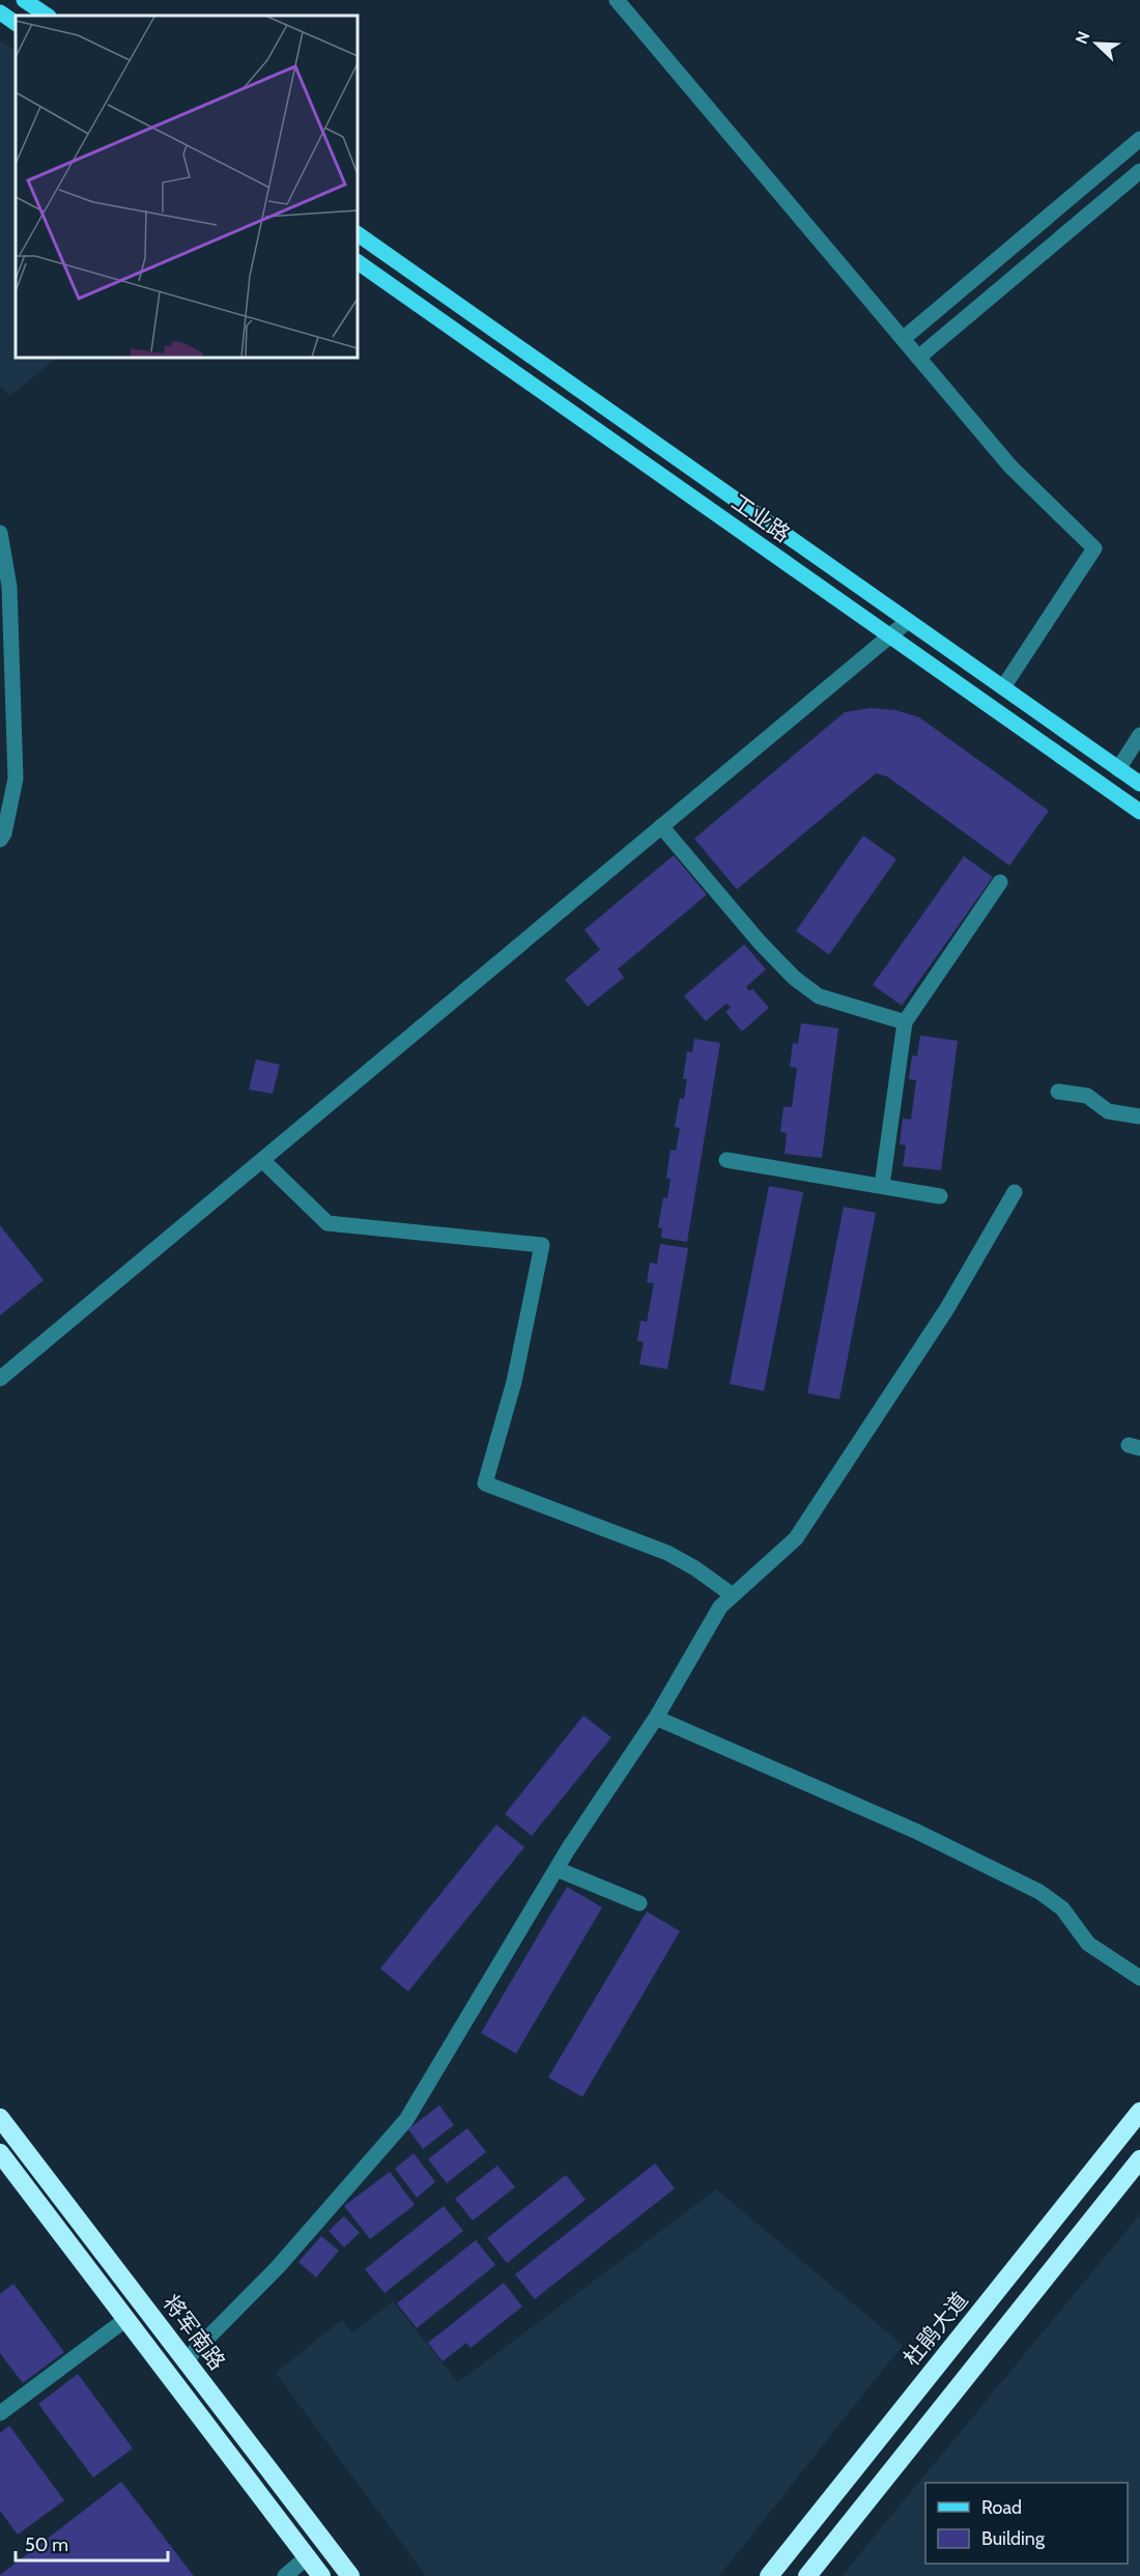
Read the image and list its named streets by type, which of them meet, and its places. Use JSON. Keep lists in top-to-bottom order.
{
  "streets": {
    "highway": ["杜鹃大道", "将军南路"],
    "main road": ["工业路"]
  },
  "legend": ["Road", "Building"],
  "scale_bar": "50 m",
  "north": "top left"
}
